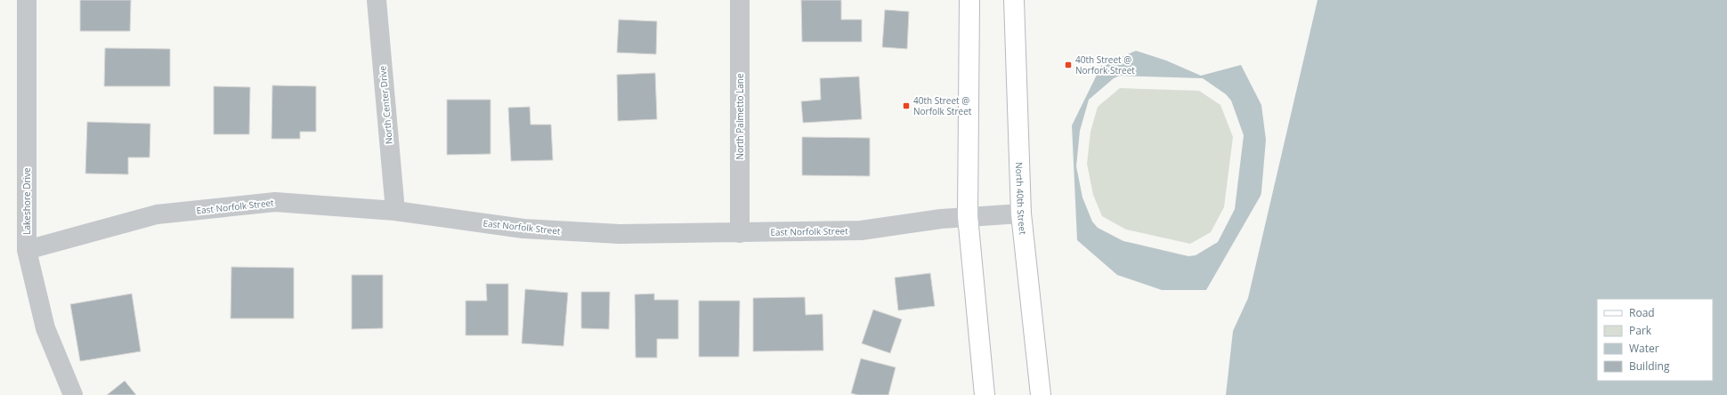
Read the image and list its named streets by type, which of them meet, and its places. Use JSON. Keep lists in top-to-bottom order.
{
  "streets": {
    "main road": ["North 40th Street"],
    "street": [
      "North Center Drive",
      "North Palmetto Lane",
      "Lakeshore Drive",
      "East Norfolk Street"
    ]
  },
  "crossings": [
    ["North Center Drive", "East Norfolk Street"],
    ["North Palmetto Lane", "East Norfolk Street"],
    ["North 40th Street", "East Norfolk Street"],
    ["Lakeshore Drive", "East Norfolk Street"]
  ],
  "places": {
    "transit": ["40th Street @ Norfork Street", "40th Street @ Norfolk Street"]
  },
  "legend": [
    "Road",
    "Park",
    "Water",
    "Building"
  ]
}
